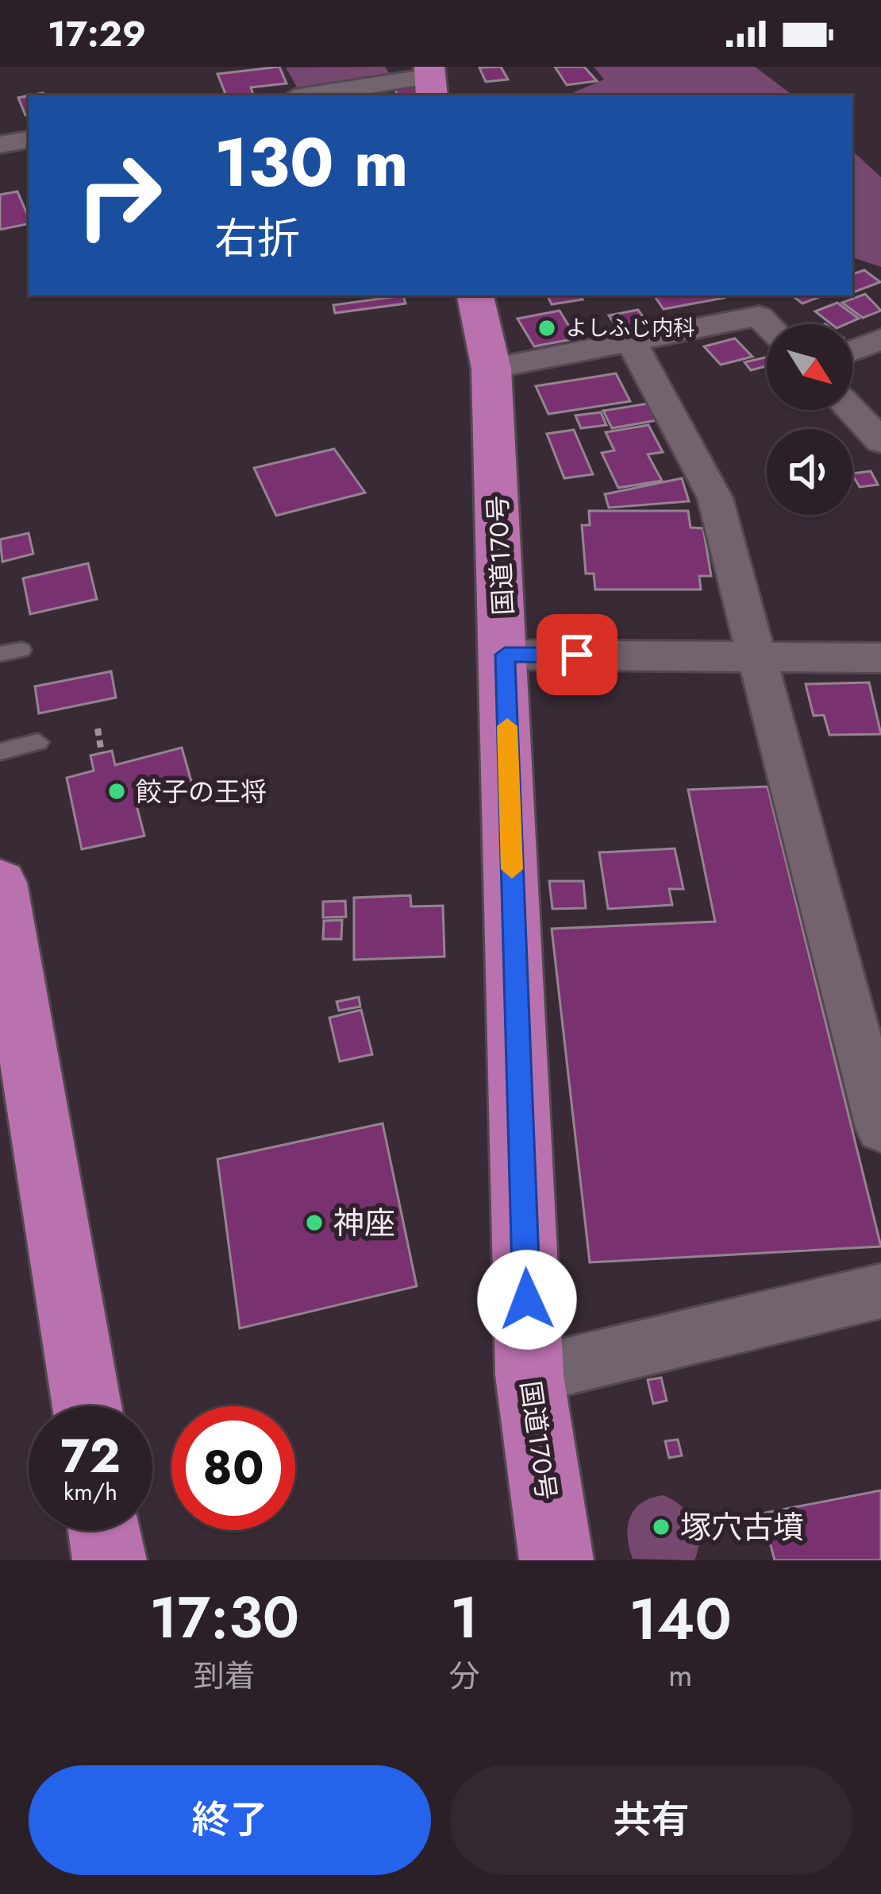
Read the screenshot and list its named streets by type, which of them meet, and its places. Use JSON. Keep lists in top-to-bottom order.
{
  "streets": {
    "highway": ["国道170号"]
  },
  "places": [
    "よしふじ内科",
    "餃子の王将",
    "神座",
    "塚穴古墳"
  ],
  "north": "bottom right",
  "page": {
    "status": "17:29",
    "turn": ["130 m", "右折"],
    "speed": "72 km/h",
    "limit": "80",
    "eta": [
      "17:30",
      "到着",
      "1",
      "分",
      "140",
      "m"
    ],
    "buttons": ["終了", "共有"]
  }
}
